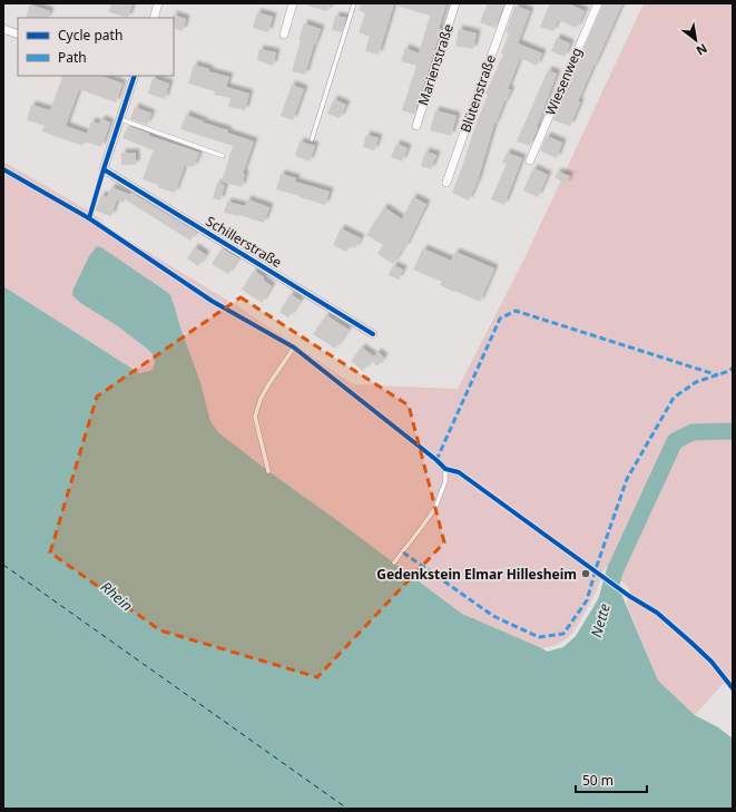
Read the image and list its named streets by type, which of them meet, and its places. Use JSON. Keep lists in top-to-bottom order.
{
  "streets": {
    "street": [
      "Marienstraße",
      "Wiesenweg",
      "Blütenstraße",
      "Schillerstraße"
    ]
  },
  "water": ["Rhein", "Nette"],
  "places": ["Gedenkstein Elmar Hillesheim"],
  "legend": ["Cycle path", "Path"],
  "scale_bar": "50 m",
  "north": "bottom right"
}
